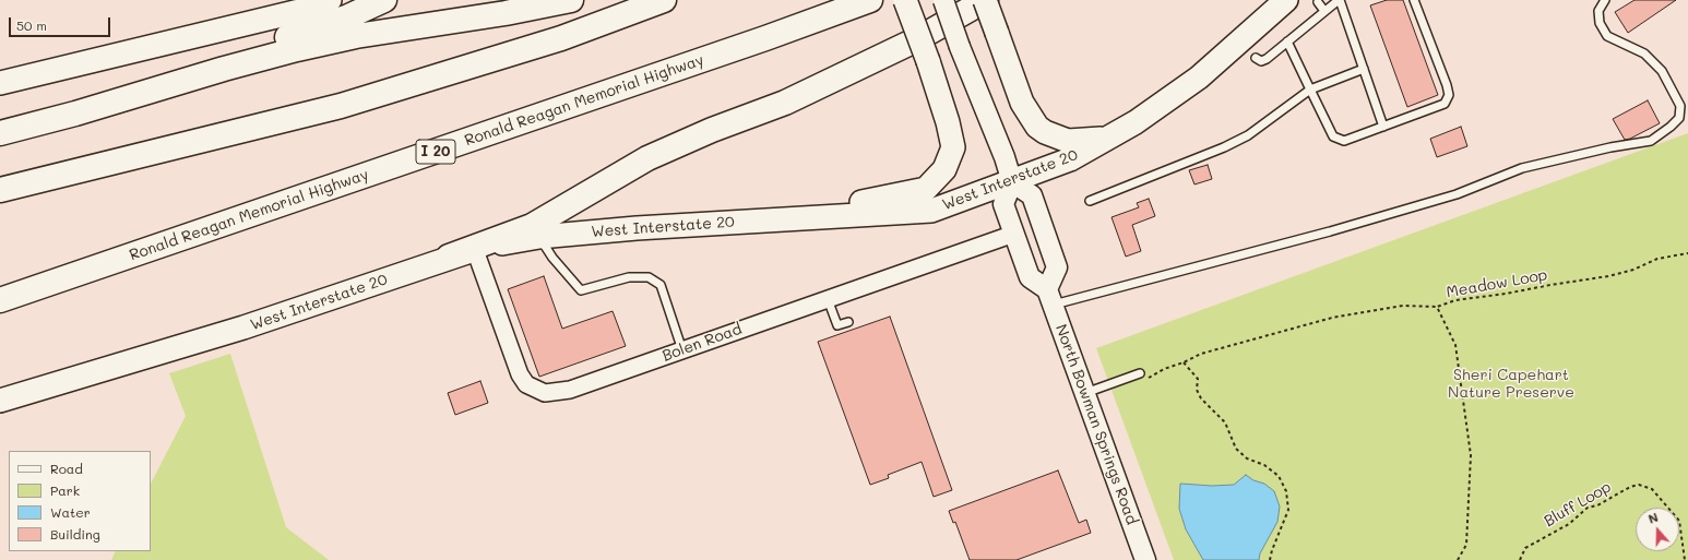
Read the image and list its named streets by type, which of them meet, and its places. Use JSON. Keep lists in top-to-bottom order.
{
  "streets": {
    "highway": ["Ronald Reagan Memorial Highway", "I 20"],
    "main road": ["West Interstate 20"],
    "street": ["Bolen Road", "North Bowman Springs Road"],
    "path": ["Meadow Loop", "Bluff Loop"]
  },
  "crossings": [
    ["West Interstate 20", "Bolen Road"]
  ],
  "parks": ["Sheri Capehart Nature Preserve"],
  "legend": [
    "Road",
    "Park",
    "Water",
    "Building"
  ],
  "scale_bar": "50 m",
  "north": "top"
}
